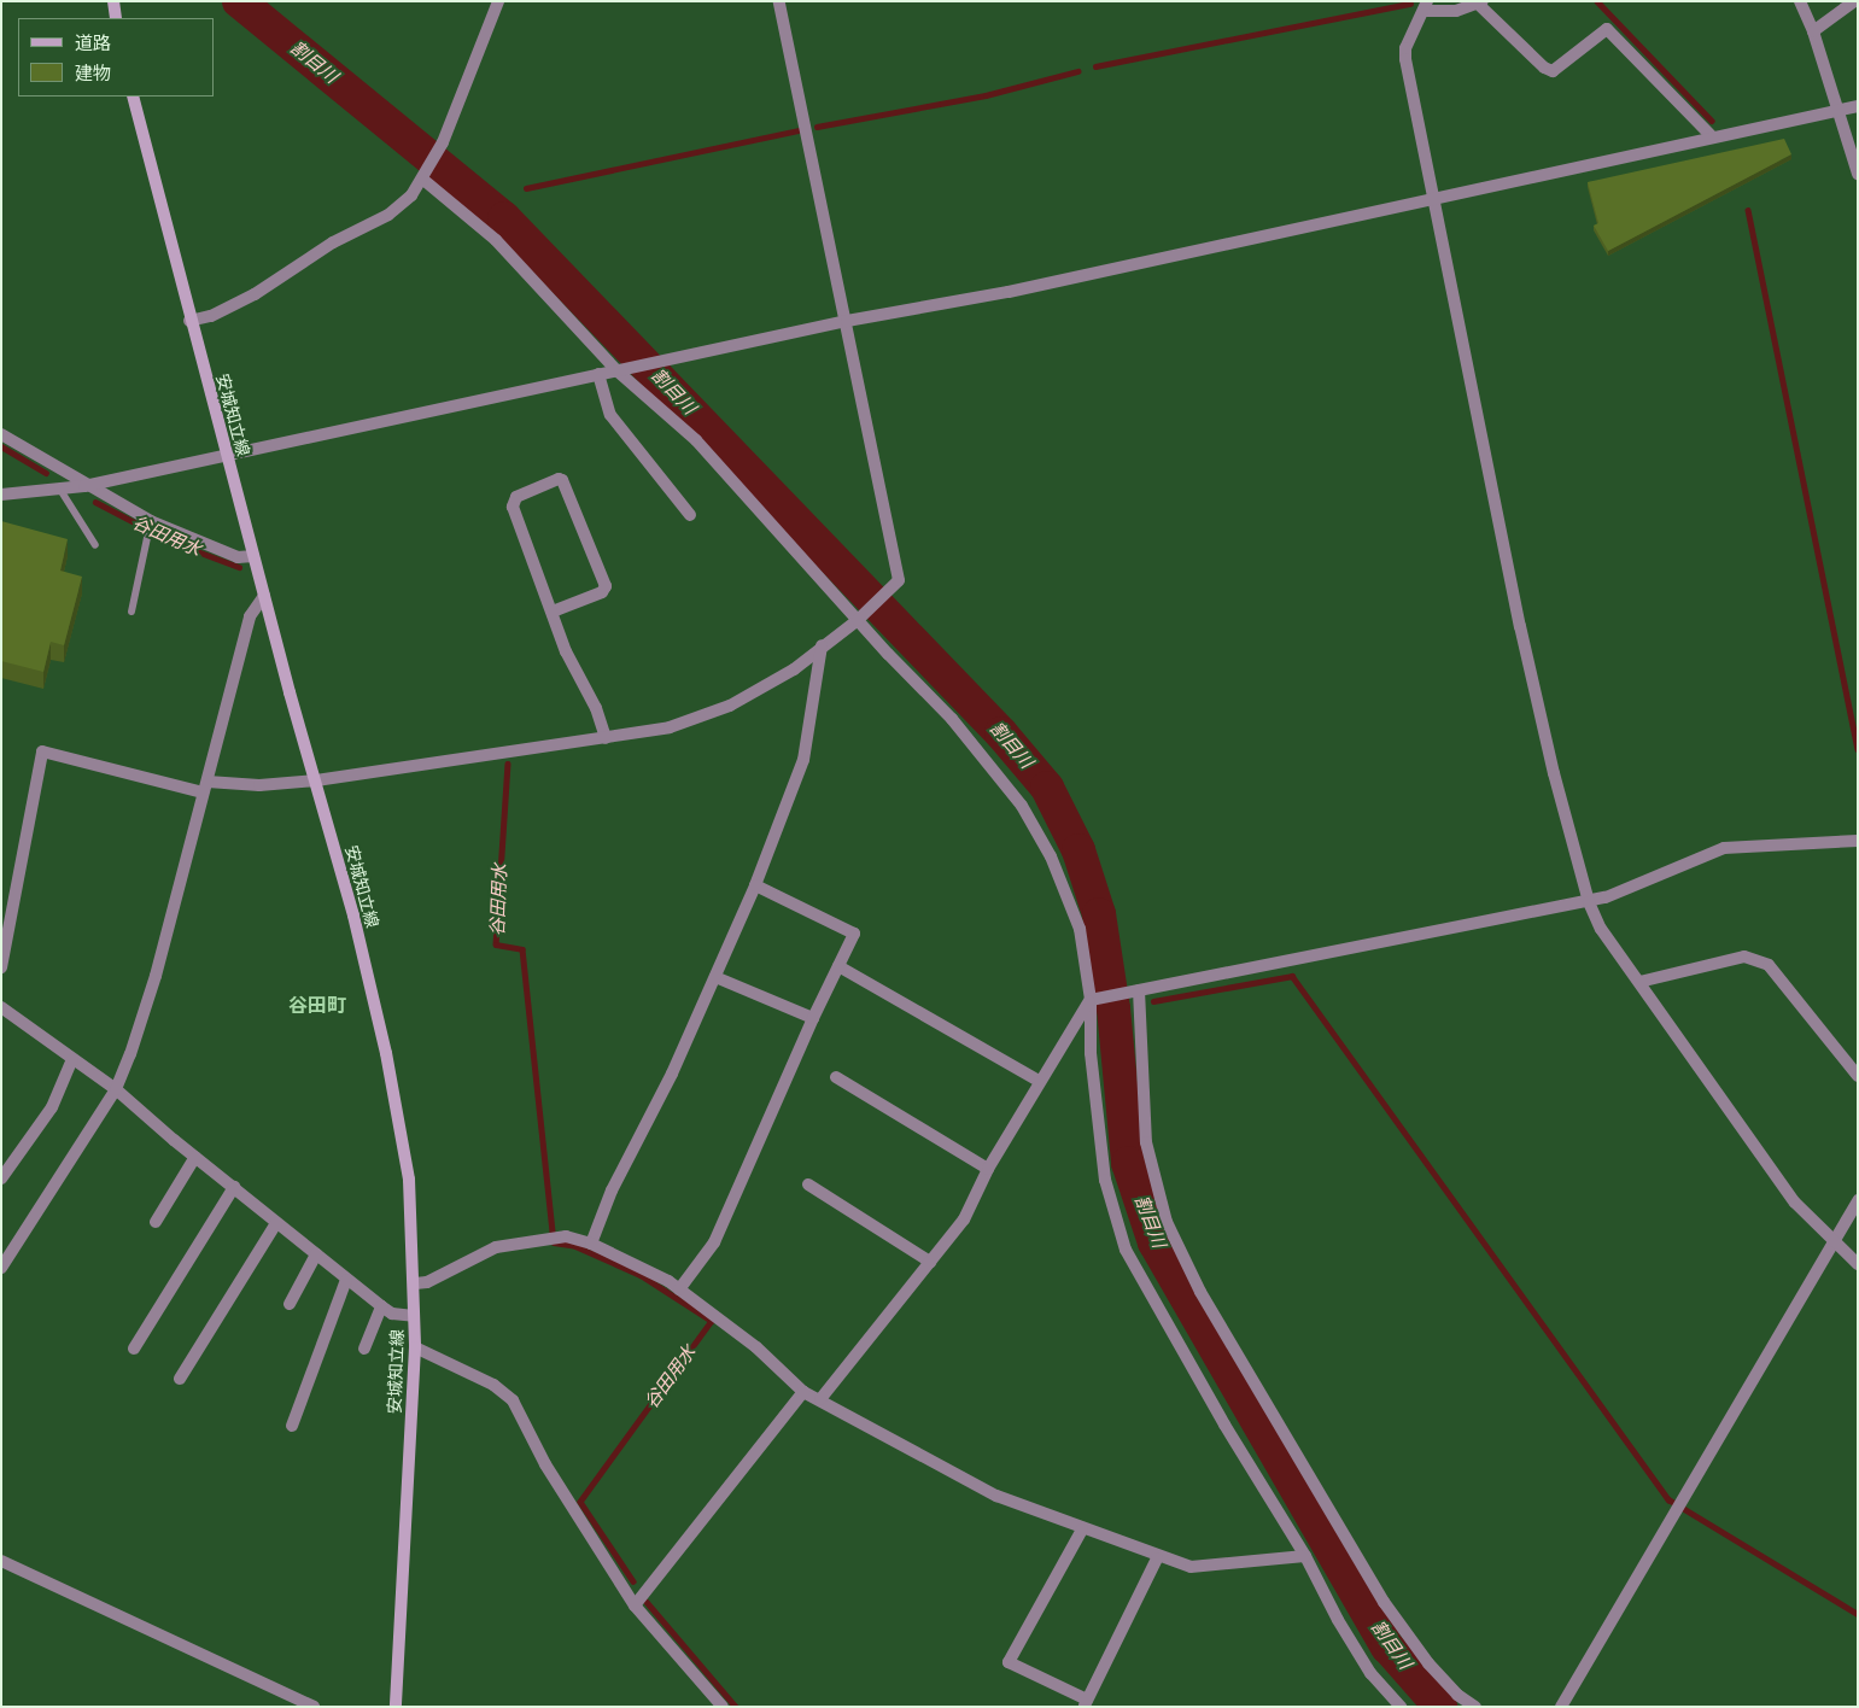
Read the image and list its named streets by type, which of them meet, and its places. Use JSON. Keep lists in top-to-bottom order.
{
  "streets": {
    "main road": ["安城知立線"]
  },
  "districts": ["谷田町"],
  "water": ["割目川", "谷田用水"],
  "legend": ["道路", "建物"]
}
